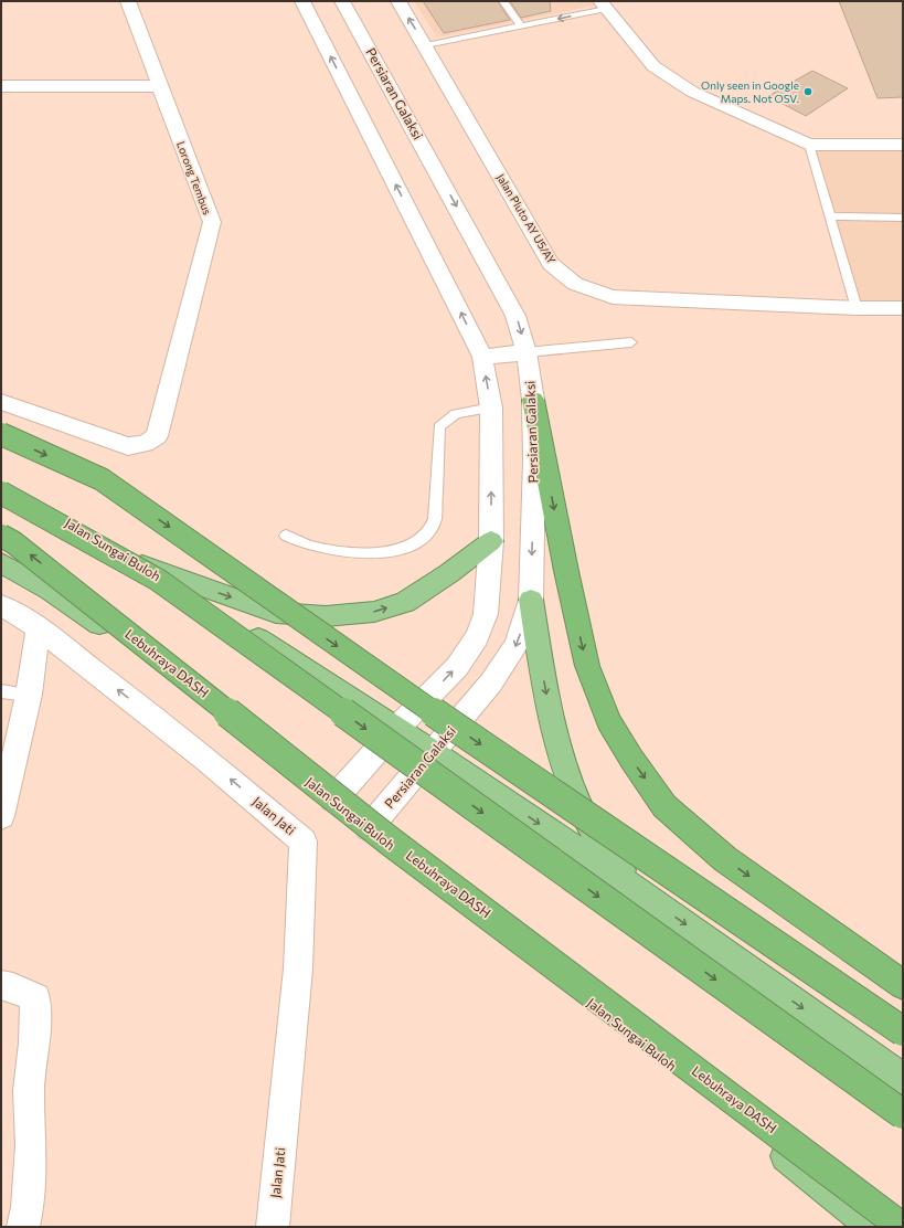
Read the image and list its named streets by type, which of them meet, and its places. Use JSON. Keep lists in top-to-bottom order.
{
  "streets": {
    "highway": ["Jalan Sungai Buloh", "Lebuhraya DASH"],
    "street": [
      "Persiaran Galaksi",
      "Lorong Tembus",
      "Jalan Pluto AY U5/AY",
      "Jalan Jati"
    ]
  },
  "crossings": [
    ["Persiaran Galaksi", "Jalan Sungai Buloh"]
  ],
  "one_way": ["Jalan Jati"],
  "places": ["Only seen in Google Maps. Not OSV."]
}
